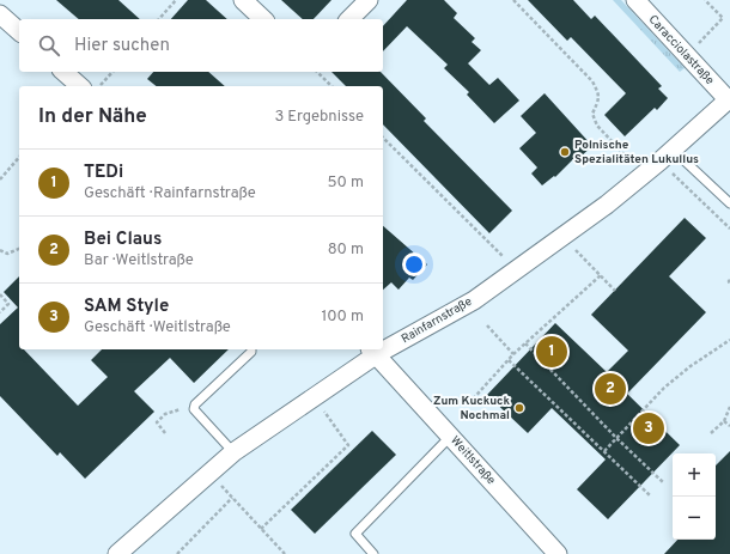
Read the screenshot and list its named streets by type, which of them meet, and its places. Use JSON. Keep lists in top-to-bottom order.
{
  "streets": {
    "street": ["Caracciolastraße", "Rainfarnstraße", "Weitlstraße"]
  },
  "crossings": [
    ["Caracciolastraße", "Rainfarnstraße"],
    ["Rainfarnstraße", "Weitlstraße"]
  ],
  "places": ["Polnische Spezialitäten Lukullus", "Zum Kuckuck Nochmal"],
  "page": {
    "search": "Hier suchen",
    "heading": ["In der Nähe", "3 Ergebnisse"],
    "list": [
      {
        "mark": "1",
        "name": "TEDi",
        "note": "Geschäft · Rainfarnstraße",
        "value": "50 m"
      },
      {
        "mark": "2",
        "name": "Bei Claus",
        "note": "Bar · Weitlstraße",
        "value": "80 m"
      },
      {
        "mark": "3",
        "name": "SAM Style",
        "note": "Geschäft · Weitlstraße",
        "value": "100 m"
      }
    ],
    "pins": ["1", "2", "3"],
    "map_buttons": ["+", "−"]
  }
}
